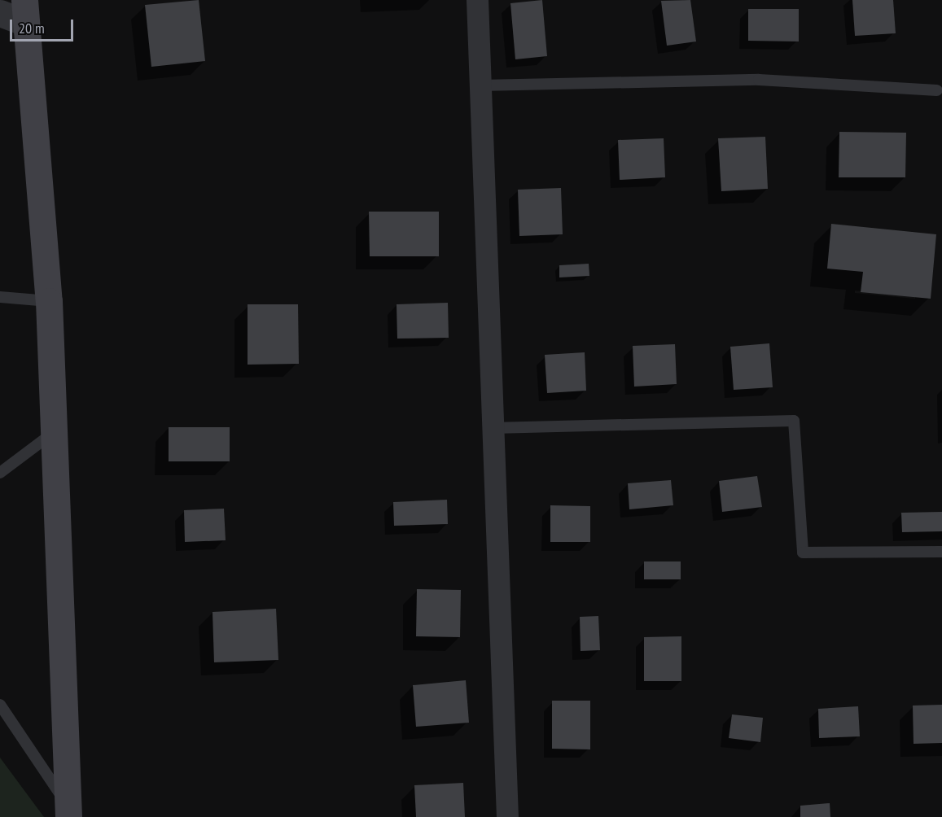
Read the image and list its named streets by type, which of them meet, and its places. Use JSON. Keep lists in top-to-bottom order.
{
  "scale_bar": "20 m"
}
